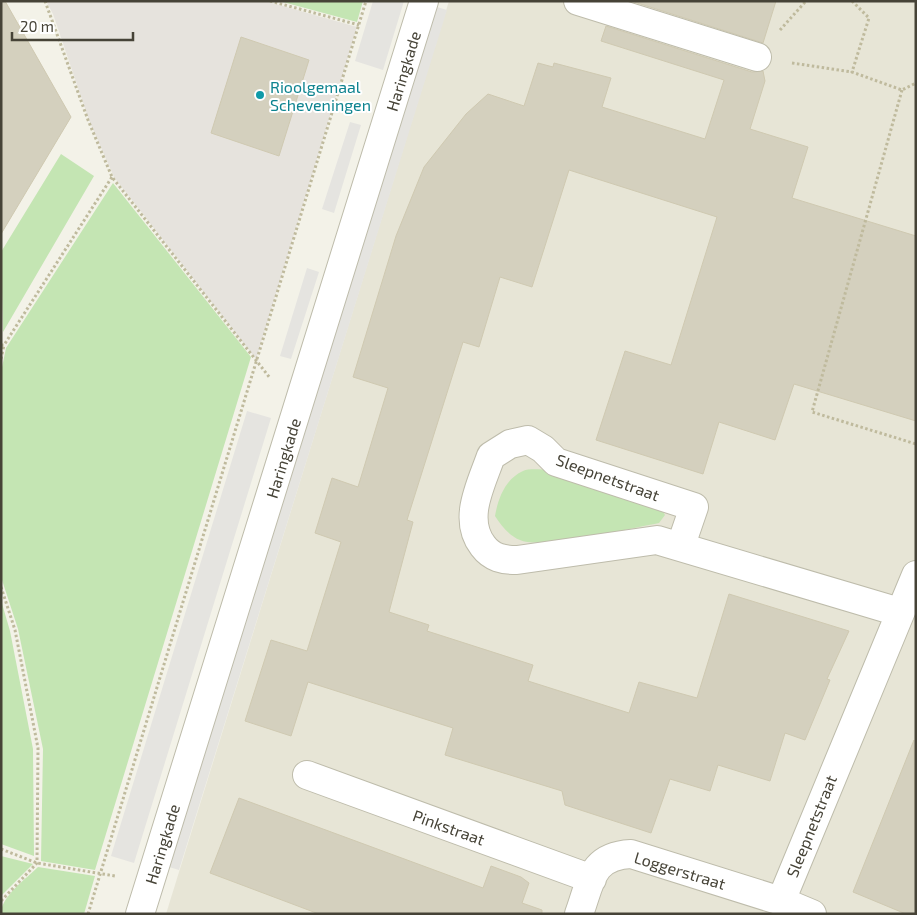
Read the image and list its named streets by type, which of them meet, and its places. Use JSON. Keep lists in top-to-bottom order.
{
  "streets": {
    "street": [
      "Haringkade",
      "Sleepnetstraat",
      "Pinkstraat",
      "Loggerstraat"
    ]
  },
  "crossings": [
    ["Sleepnetstraat", "Loggerstraat"],
    ["Pinkstraat", "Loggerstraat"]
  ],
  "places": ["Rioolgemaal Scheveningen"],
  "scale_bar": "20 m"
}
